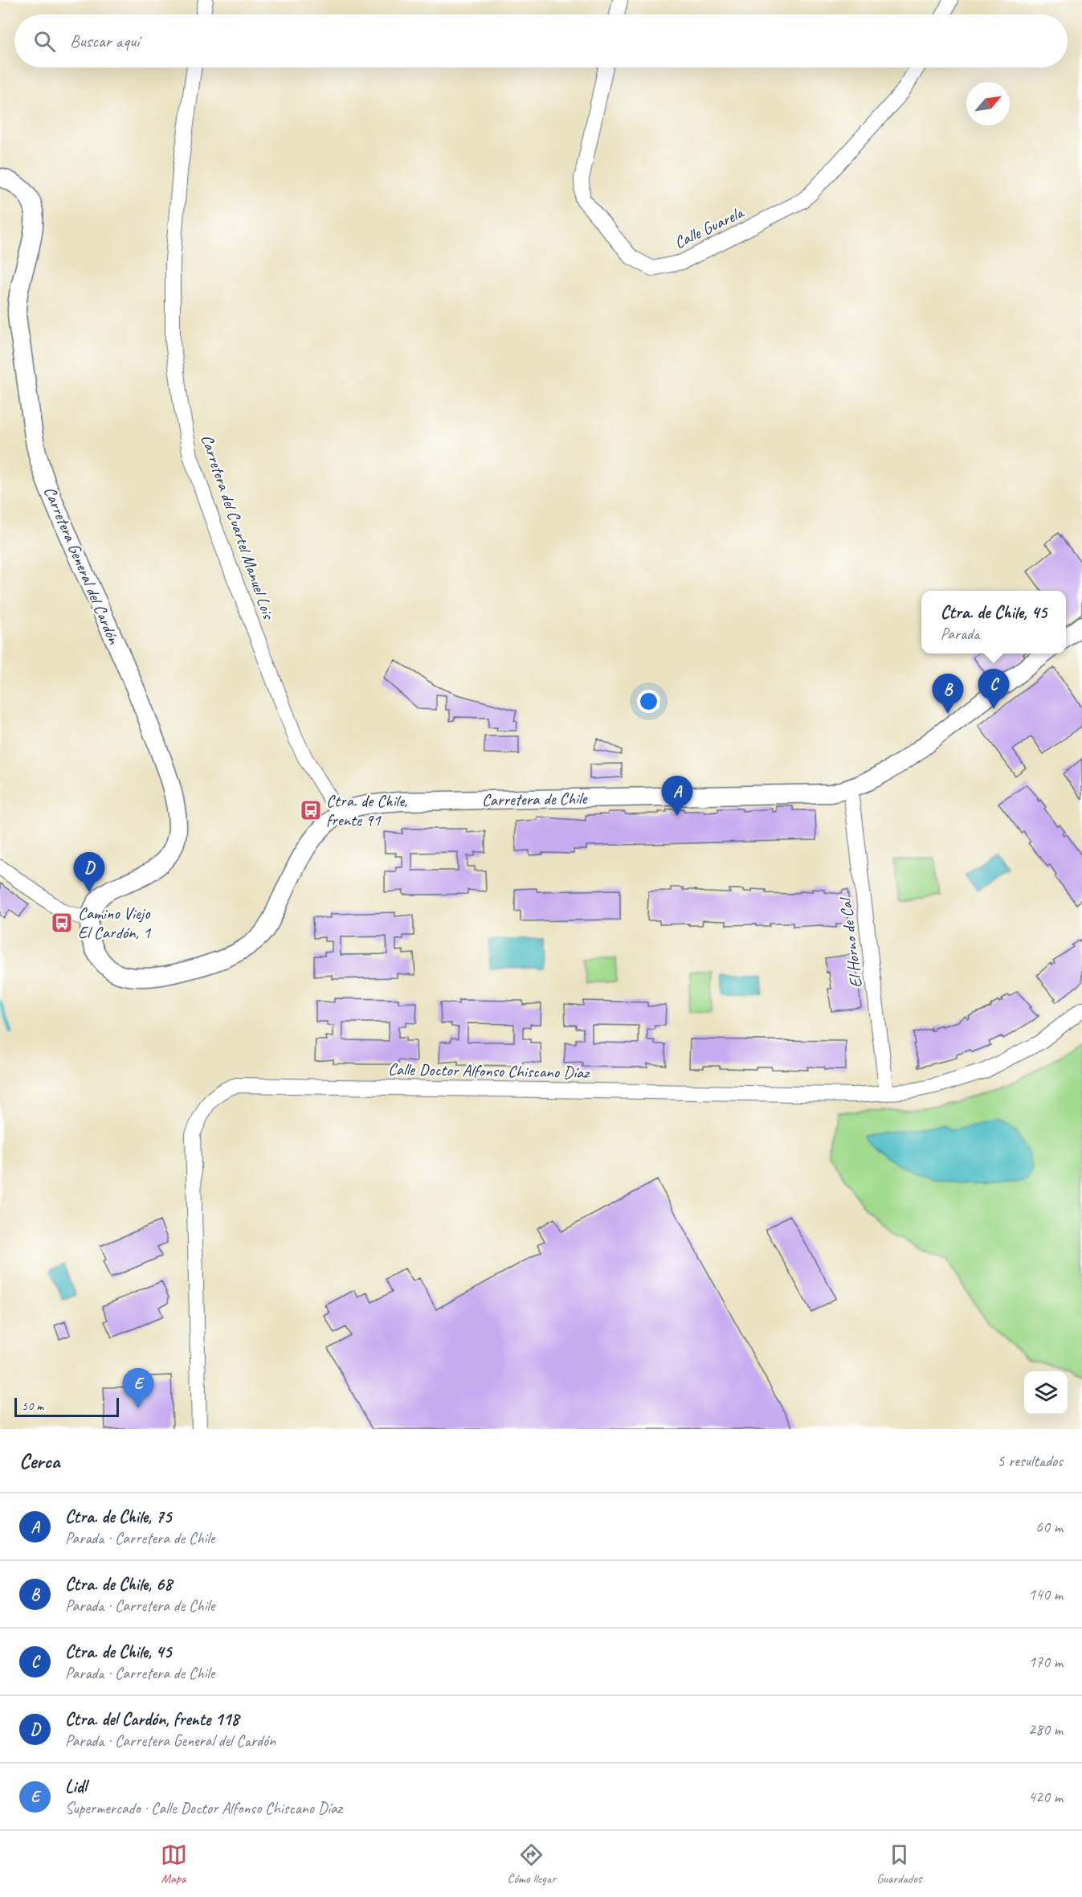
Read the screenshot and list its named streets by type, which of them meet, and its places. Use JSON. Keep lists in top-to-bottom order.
{
  "streets": {
    "street": [
      "Calle Guarela",
      "Carretera del Cuartel Manuel Lois",
      "Carretera General del Cardón",
      "Carretera de Chile",
      "El Horno de Cal",
      "Calle Doctor Alfonso Chiscano Díaz"
    ]
  },
  "crossings": [
    ["Carretera del Cuartel Manuel Lois", "Carretera de Chile"],
    ["Carretera General del Cardón", "Carretera de Chile"],
    ["Carretera de Chile", "El Horno de Cal"],
    ["El Horno de Cal", "Calle Doctor Alfonso Chiscano Díaz"]
  ],
  "places": {
    "bus stop": ["Ctra. de Chile, frente 91", "Camino Viejo El Cardón, 1"]
  },
  "scale_bar": "50 m",
  "north": "top right",
  "page": {
    "search": "Buscar aquí",
    "popup": ["Ctra. de Chile, 45", "Parada"],
    "pins": [
      "C",
      "B",
      "A",
      "D",
      "E"
    ],
    "scale": "50 m",
    "heading": ["Cerca", "5 resultados"],
    "list": [
      {
        "mark": "A",
        "name": "Ctra. de Chile, 75",
        "note": "Parada · Carretera de Chile",
        "value": "60 m"
      },
      {
        "mark": "B",
        "name": "Ctra. de Chile, 68",
        "note": "Parada · Carretera de Chile",
        "value": "140 m"
      },
      {
        "mark": "C",
        "name": "Ctra. de Chile, 45",
        "note": "Parada · Carretera de Chile",
        "value": "170 m"
      },
      {
        "mark": "D",
        "name": "Ctra. del Cardón, frente 118",
        "note": "Parada · Carretera General del Cardón",
        "value": "280 m"
      },
      {
        "mark": "E",
        "name": "Lidl",
        "note": "Supermercado · Calle Doctor Alfonso Chiscano Díaz",
        "value": "420 m"
      }
    ],
    "nav": ["Mapa", "Cómo llegar", "Guardados"]
  }
}
